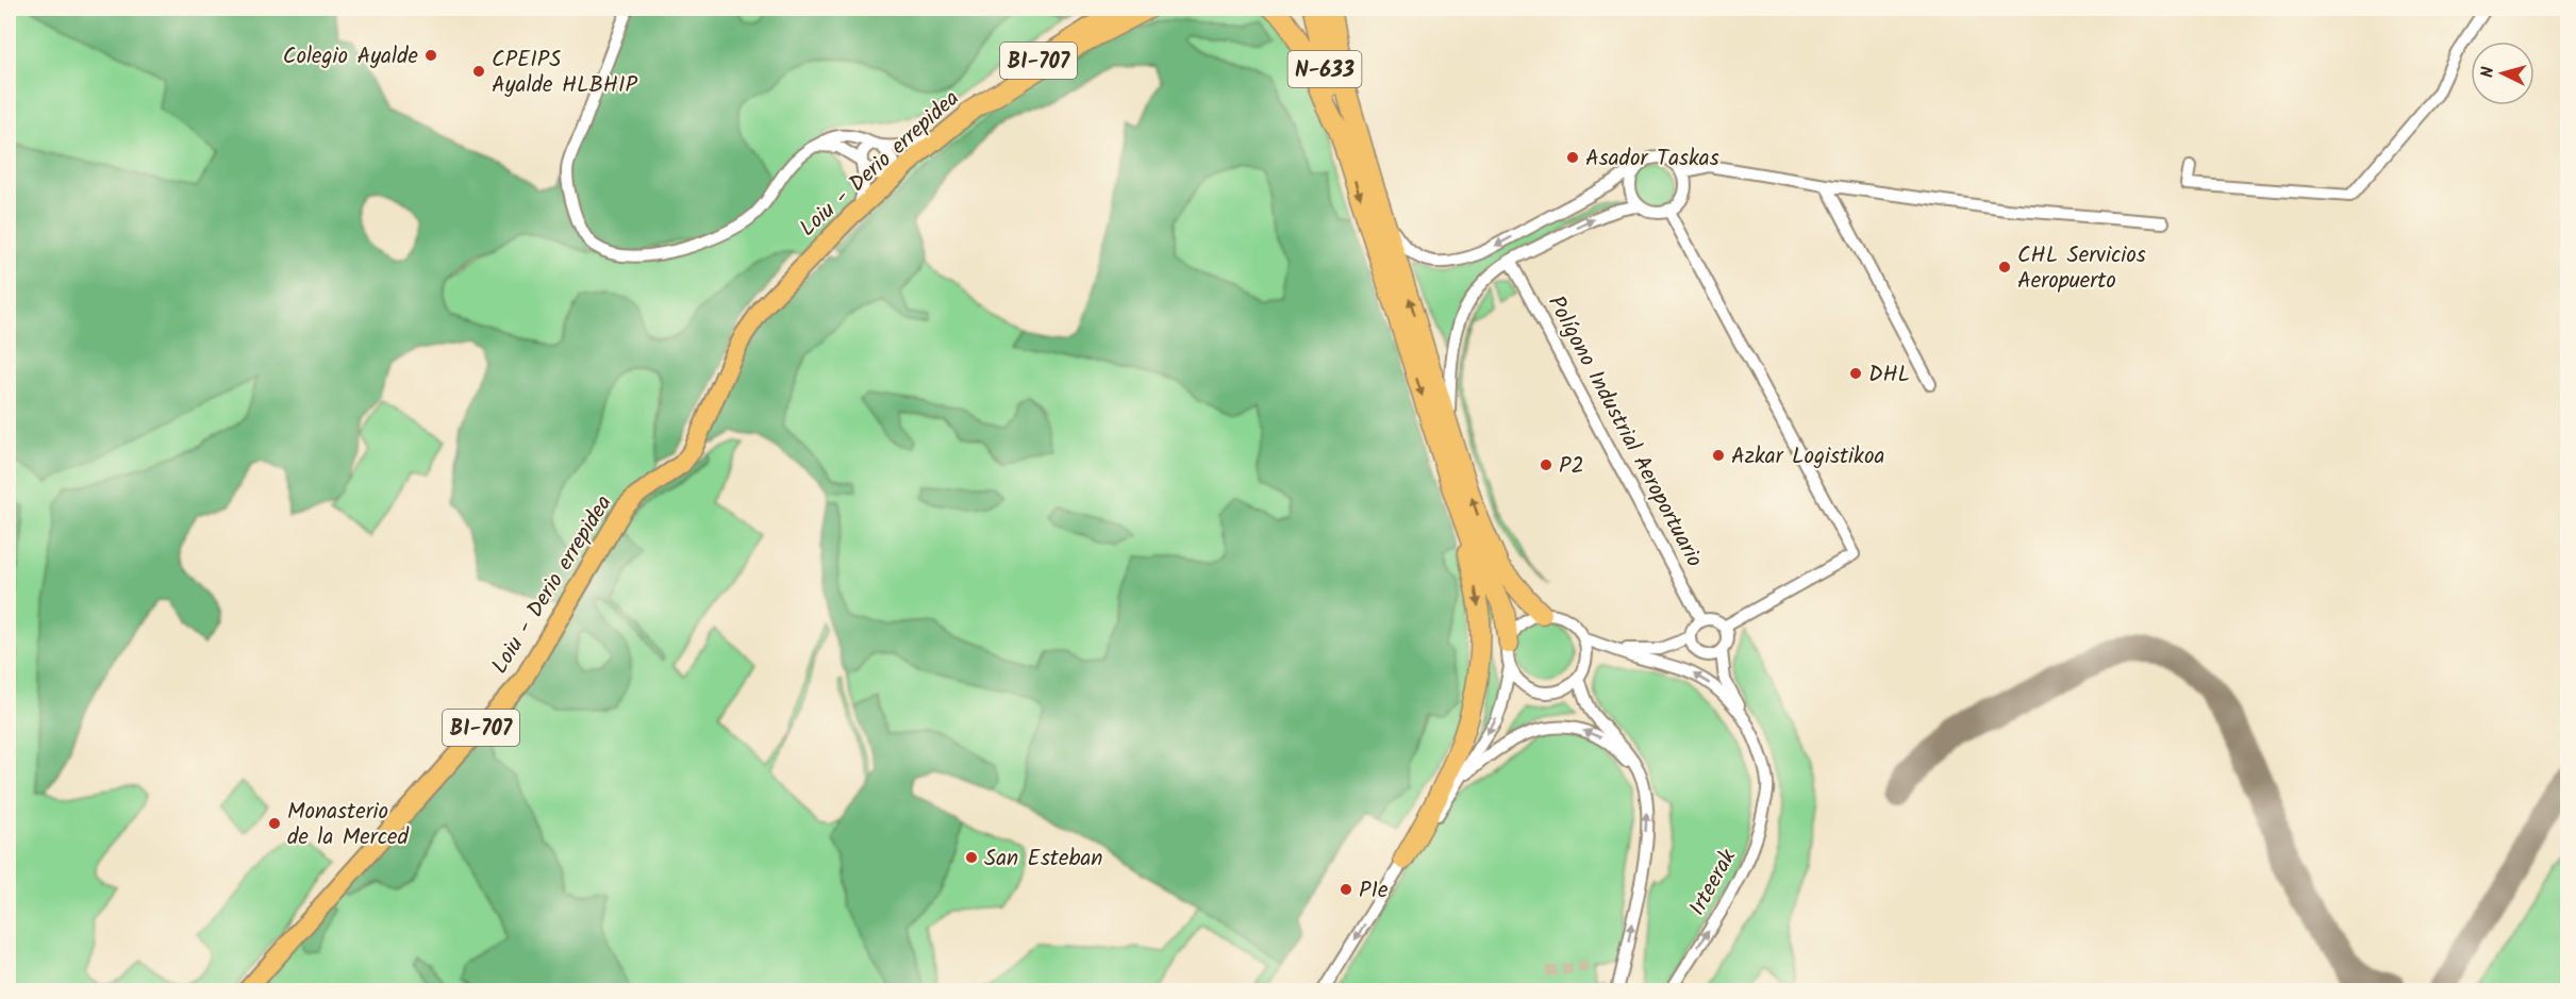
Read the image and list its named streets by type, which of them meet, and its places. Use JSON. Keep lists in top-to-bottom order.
{
  "streets": {
    "highway": ["N-633"],
    "main road": ["BI-707", "Loiu - Derio errepidea"],
    "street": ["Polígono Industrial Aeroportuario", "Irteerak"]
  },
  "places": [
    "Colegio Ayalde",
    "CPEIPS Ayalde HLBHIP",
    "Asador Taskas",
    "CHL Servicios Aeropuerto",
    "DHL",
    "Azkar Logistikoa",
    "P2",
    "Monasterio de la Merced",
    "San Esteban",
    "P1e"
  ],
  "north": "left"
}
